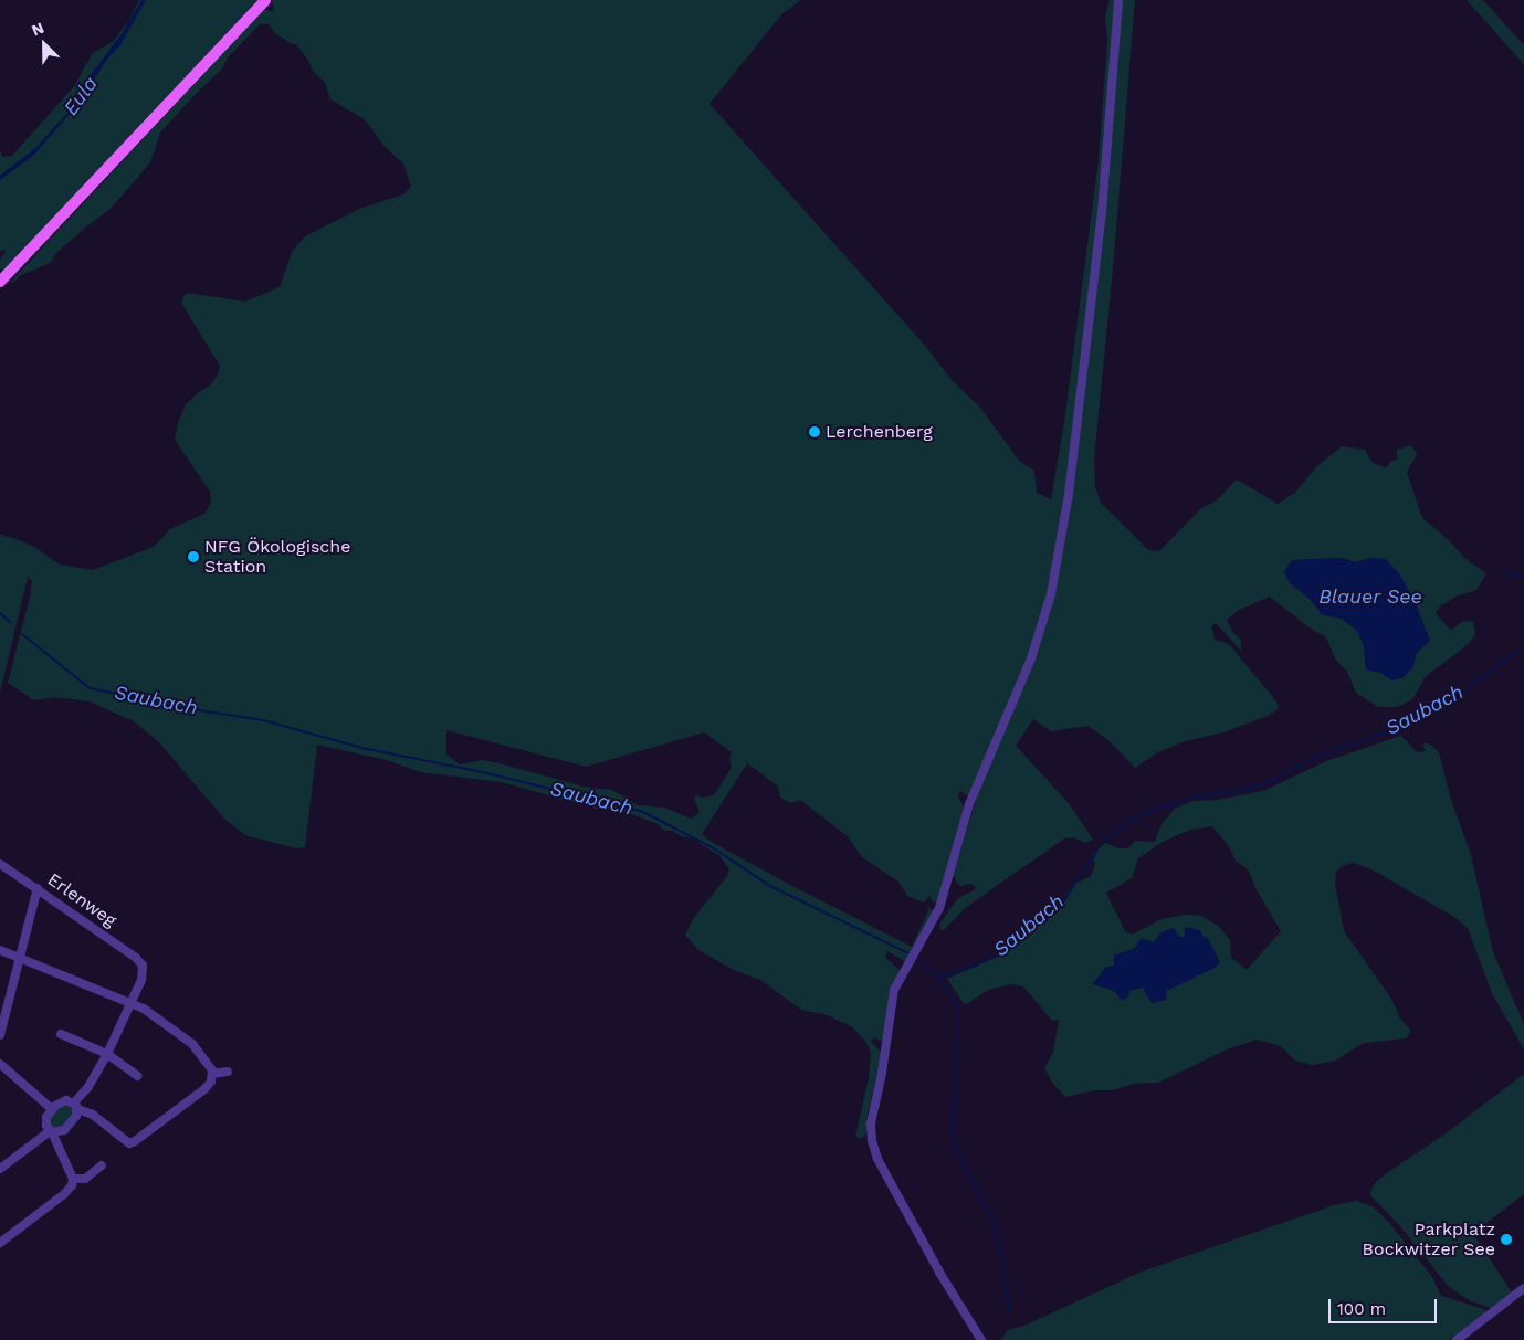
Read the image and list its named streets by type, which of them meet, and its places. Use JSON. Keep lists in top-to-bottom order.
{
  "streets": {
    "street": ["Erlenweg"]
  },
  "water": ["Eula", "Blauer See", "Saubach"],
  "places": ["Lerchenberg", "NFG Ökologische Station", "Parkplatz Bockwitzer See"],
  "scale_bar": "100 m",
  "north": "top left"
}
